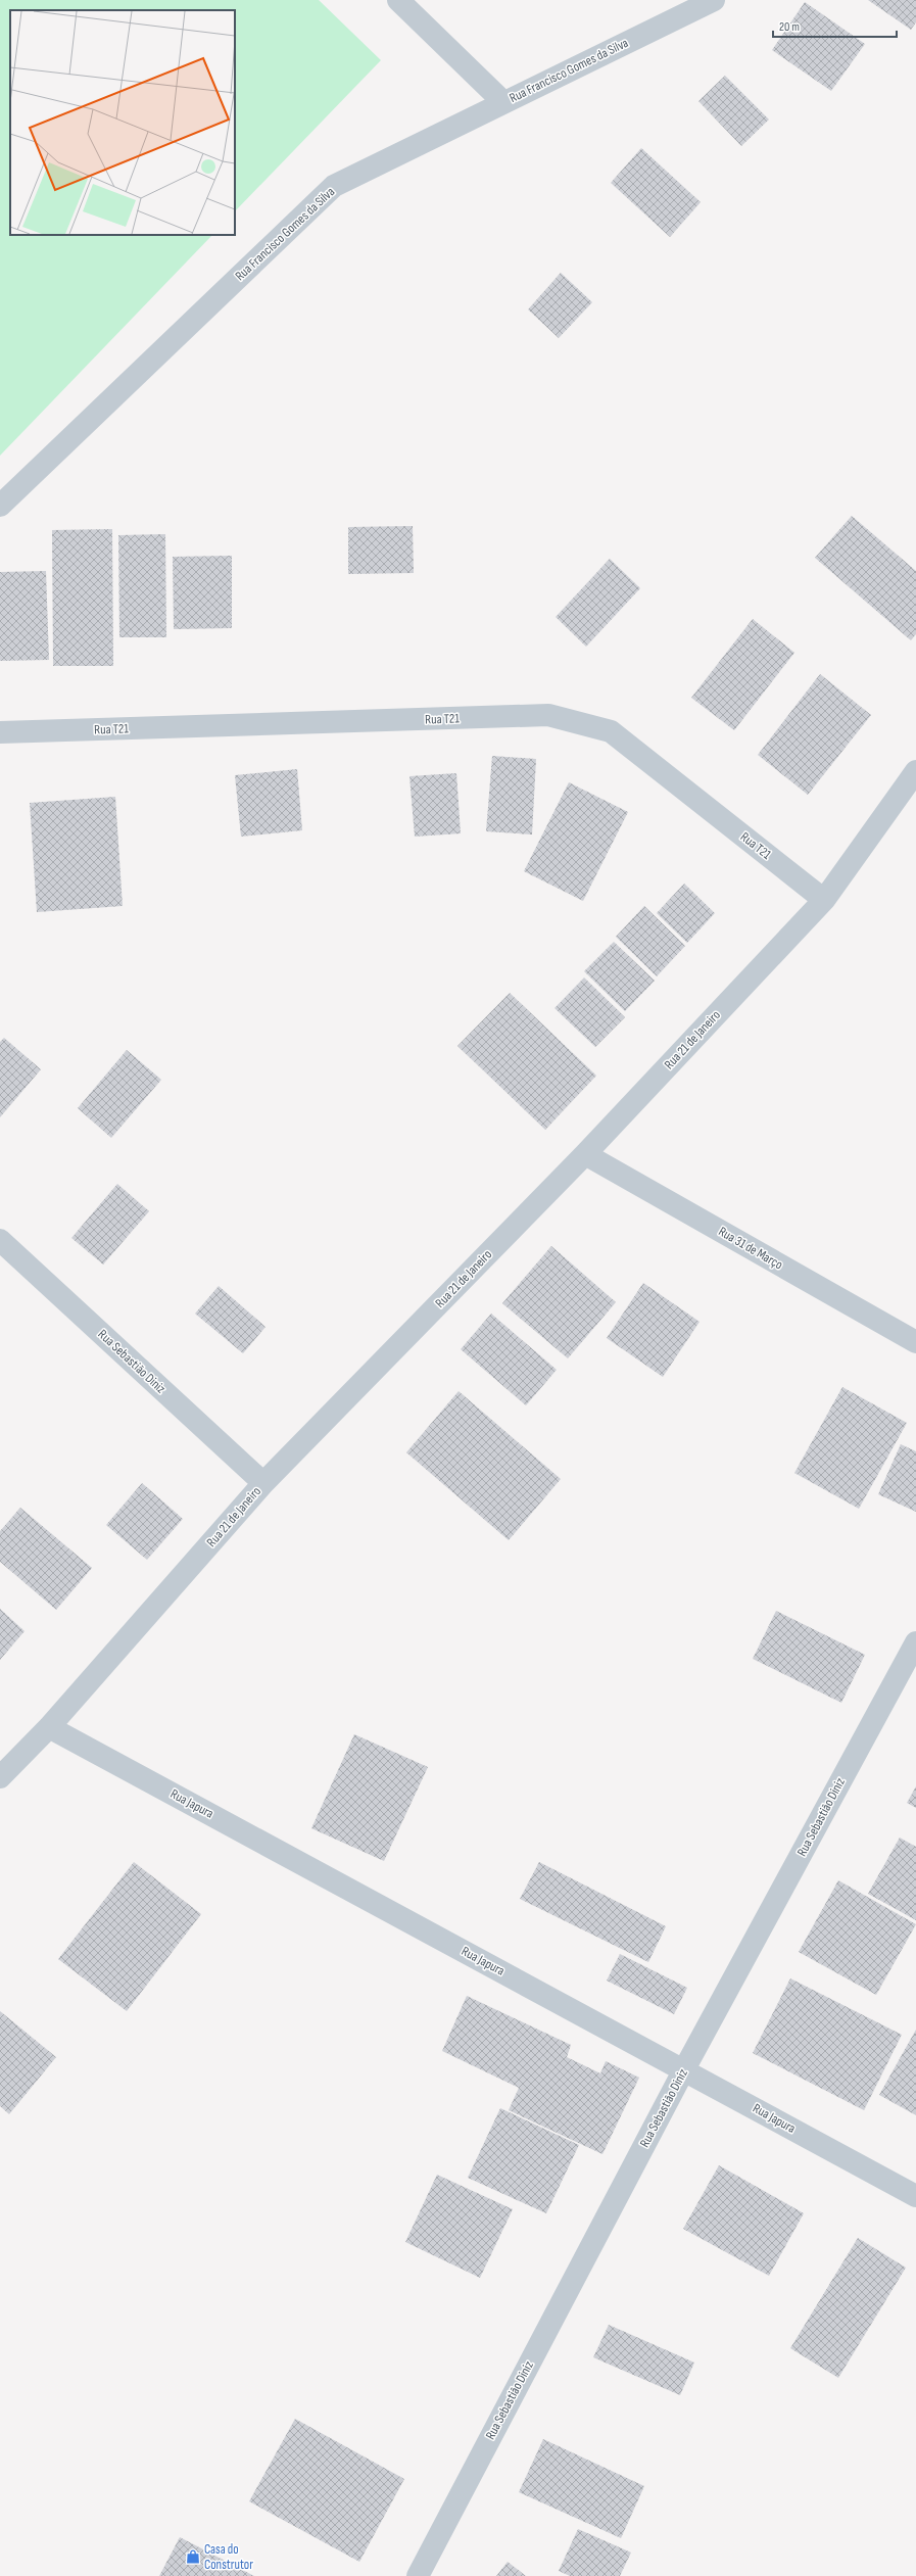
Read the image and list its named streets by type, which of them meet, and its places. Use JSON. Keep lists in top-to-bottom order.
{
  "streets": {
    "street": [
      "Rua Francisco Gomes da Silva",
      "Rua T21",
      "Rua 21 de Janeiro",
      "Rua 31 de Março",
      "Rua Sebastião Diniz",
      "Rua Japura"
    ]
  },
  "crossings": [
    ["Rua T21", "Rua 21 de Janeiro"],
    ["Rua 21 de Janeiro", "Rua 31 de Março"],
    ["Rua 21 de Janeiro", "Rua Sebastião Diniz"],
    ["Rua 21 de Janeiro", "Rua Japura"],
    ["Rua Sebastião Diniz", "Rua Japura"]
  ],
  "places": {
    "shop": ["Casa do Construtor"]
  },
  "scale_bar": "20 m"
}
